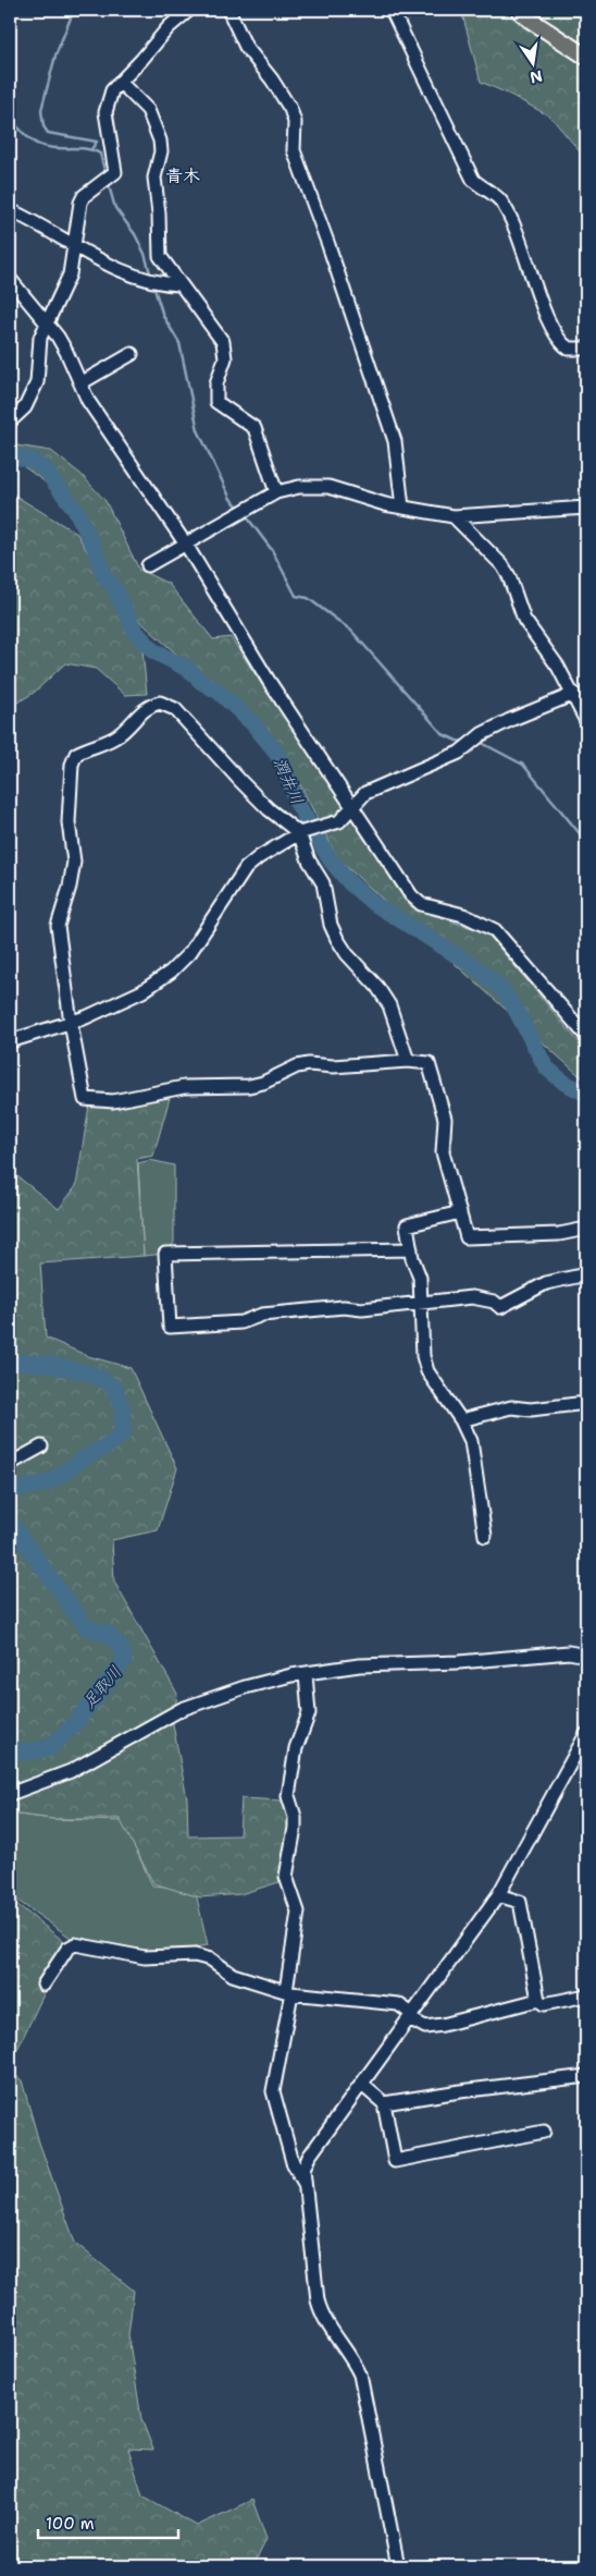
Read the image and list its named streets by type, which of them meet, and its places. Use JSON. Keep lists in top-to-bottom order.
{
  "districts": ["青木"],
  "water": ["潤井川", "足取川"],
  "scale_bar": "100 m",
  "north": "bottom"
}
